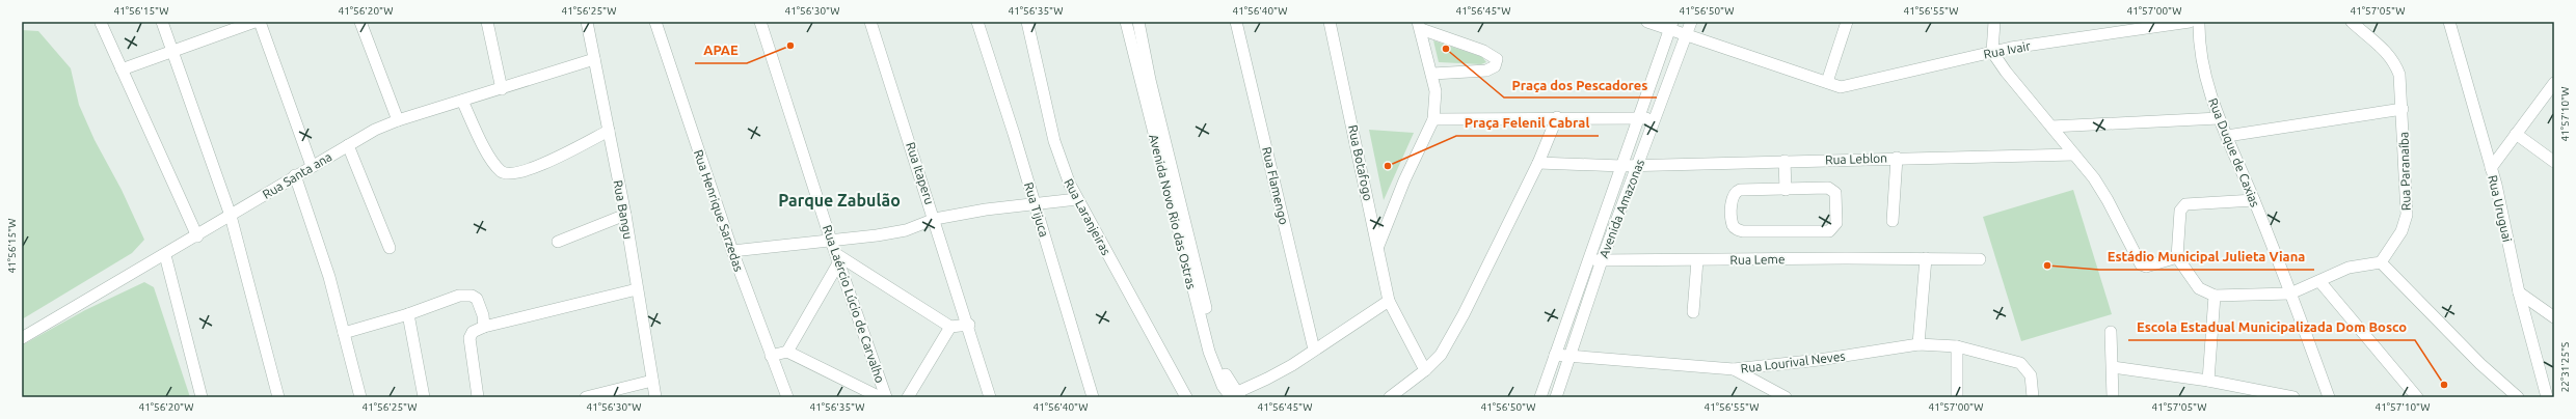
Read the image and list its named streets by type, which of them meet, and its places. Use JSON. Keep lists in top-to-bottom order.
{
  "streets": {
    "street": [
      "Rua Ivair",
      "Rua Duque de Caxias",
      "Rua Leblon",
      "Rua Botafogo",
      "Rua Paranaíba",
      "Rua Itaperu",
      "Rua Santa ana",
      "Rua Flamengo",
      "Avenida Amazonas",
      "Rua Uruguai",
      "Rua Bangu",
      "Rua Tijuca",
      "Rua Henrique Sarzedas",
      "Avenida Novo Rio das Ostras",
      "Rua Laranjeiras",
      "Rua Leme",
      "Rua Laércio Lúcio de Carvalho",
      "Rua Lourival Neves"
    ]
  },
  "crossings": [
    ["Rua Ivair", "Avenida Amazonas"],
    ["Rua Leblon", "Avenida Amazonas"],
    ["Rua Santa ana", "Rua Bangu"],
    ["Avenida Amazonas", "Rua Leme"],
    ["Avenida Amazonas", "Rua Lourival Neves"]
  ],
  "districts": ["Parque Zabulão"],
  "places": [
    "APAE",
    "Praça dos Pescadores",
    "Praça Felenil Cabral",
    "Estádio Municipal Julieta Viana",
    "Escola Estadual Municipalizada Dom Bosco"
  ],
  "coordinates": [
    "41°56'15\"W",
    "41°56'20\"W",
    "41°56'25\"W",
    "41°56'30\"W",
    "41°56'35\"W",
    "41°56'40\"W",
    "41°56'45\"W",
    "41°56'50\"W",
    "41°56'55\"W",
    "41°57'00\"W",
    "41°57'05\"W",
    "41°57'10\"W",
    "22°31'25\"S"
  ]
}
